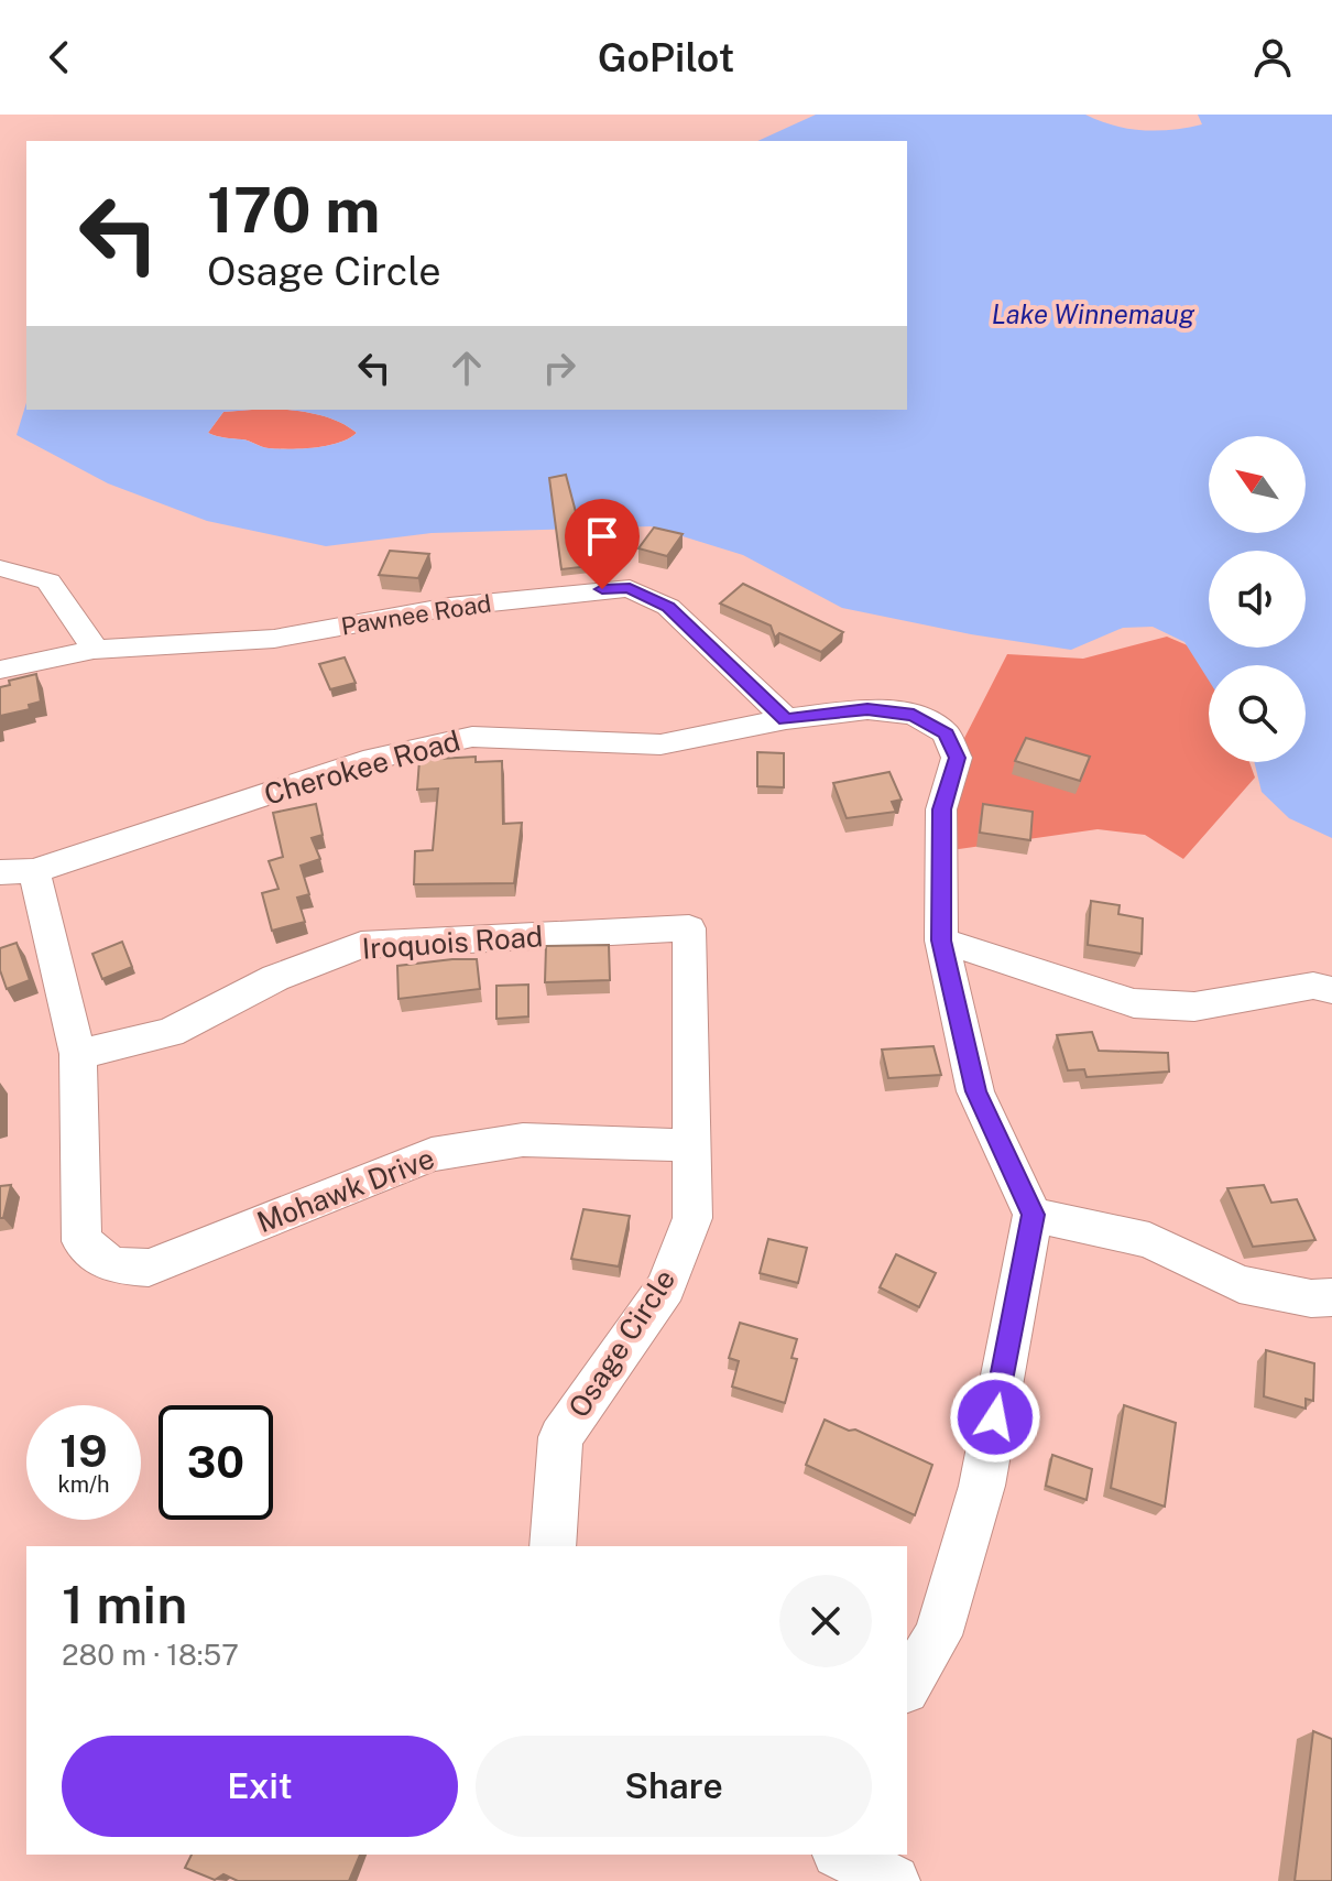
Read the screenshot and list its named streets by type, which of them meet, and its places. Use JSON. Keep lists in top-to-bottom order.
{
  "streets": {
    "street": [
      "Pawnee Road",
      "Cherokee Road",
      "Iroquois Road",
      "Mohawk Drive",
      "Osage Circle"
    ]
  },
  "crossings": [
    ["Pawnee Road", "Cherokee Road"],
    ["Iroquois Road", "Mohawk Drive"],
    ["Iroquois Road", "Osage Circle"],
    ["Mohawk Drive", "Osage Circle"]
  ],
  "water": ["Lake Winnemaug"],
  "north": "top left",
  "page": {
    "header": "GoPilot",
    "turn": ["170 m", "Osage Circle"],
    "speed": "19 km/h",
    "limit": "30",
    "heading": ["1 min", "280 m · 18:57"],
    "buttons": ["Exit", "Share"]
  }
}
